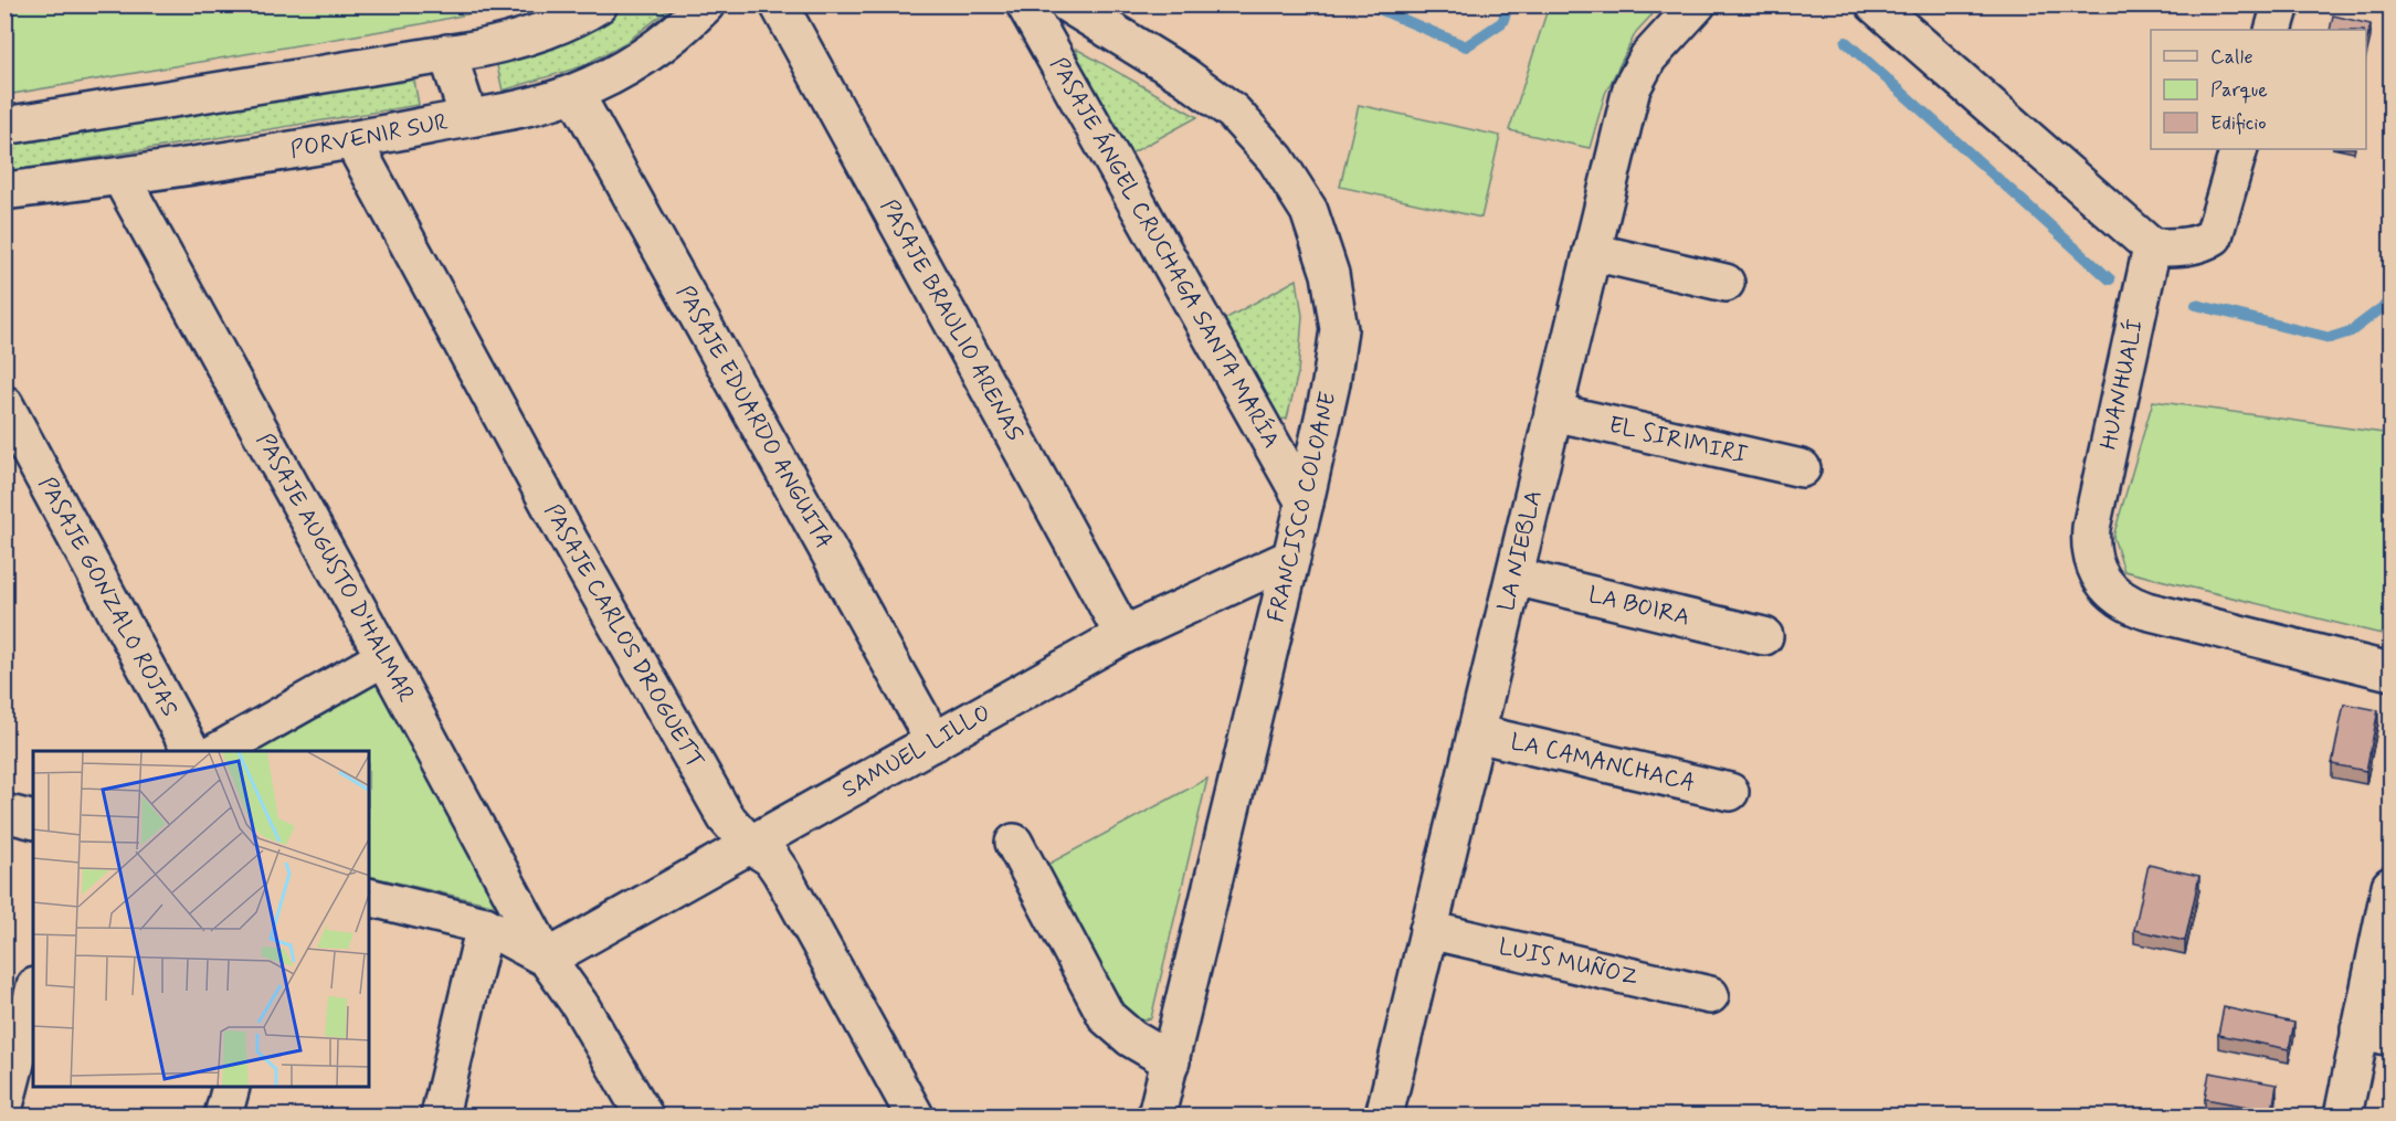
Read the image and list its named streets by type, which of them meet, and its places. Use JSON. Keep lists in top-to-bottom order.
{
  "streets": {
    "street": [
      "PORVENIR SUR",
      "PASAJE ÁNGEL CRUCHAGA SANTA MARÍA",
      "PASAJE BRAULIO ARENAS",
      "HUANHUALÍ",
      "PASAJE EDUARDO ANGUITA",
      "EL SIRIMIRI",
      "FRANCISCO COLOANE",
      "LA NIEBLA",
      "PASAJE AUGUSTO D'HALMAR",
      "PASAJE GONZALO ROJAS",
      "LA BOIRA",
      "PASAJE CARLOS DROGUETT",
      "SAMUEL LILLO",
      "LA CAMANCHACA",
      "LUIS MUÑOZ"
    ]
  },
  "crossings": [
    ["PORVENIR SUR", "PASAJE EDUARDO ANGUITA"],
    ["PORVENIR SUR", "PASAJE AUGUSTO D'HALMAR"],
    ["PORVENIR SUR", "PASAJE CARLOS DROGUETT"],
    ["PASAJE ÁNGEL CRUCHAGA SANTA MARÍA", "FRANCISCO COLOANE"],
    ["PASAJE BRAULIO ARENAS", "SAMUEL LILLO"],
    ["PASAJE EDUARDO ANGUITA", "SAMUEL LILLO"],
    ["EL SIRIMIRI", "LA NIEBLA"],
    ["FRANCISCO COLOANE", "SAMUEL LILLO"],
    ["LA NIEBLA", "LA BOIRA"],
    ["LA NIEBLA", "LA CAMANCHACA"],
    ["LA NIEBLA", "LUIS MUÑOZ"],
    ["PASAJE AUGUSTO D'HALMAR", "SAMUEL LILLO"],
    ["PASAJE CARLOS DROGUETT", "SAMUEL LILLO"]
  ],
  "legend": ["Calle", "Parque", "Edificio"]
}
